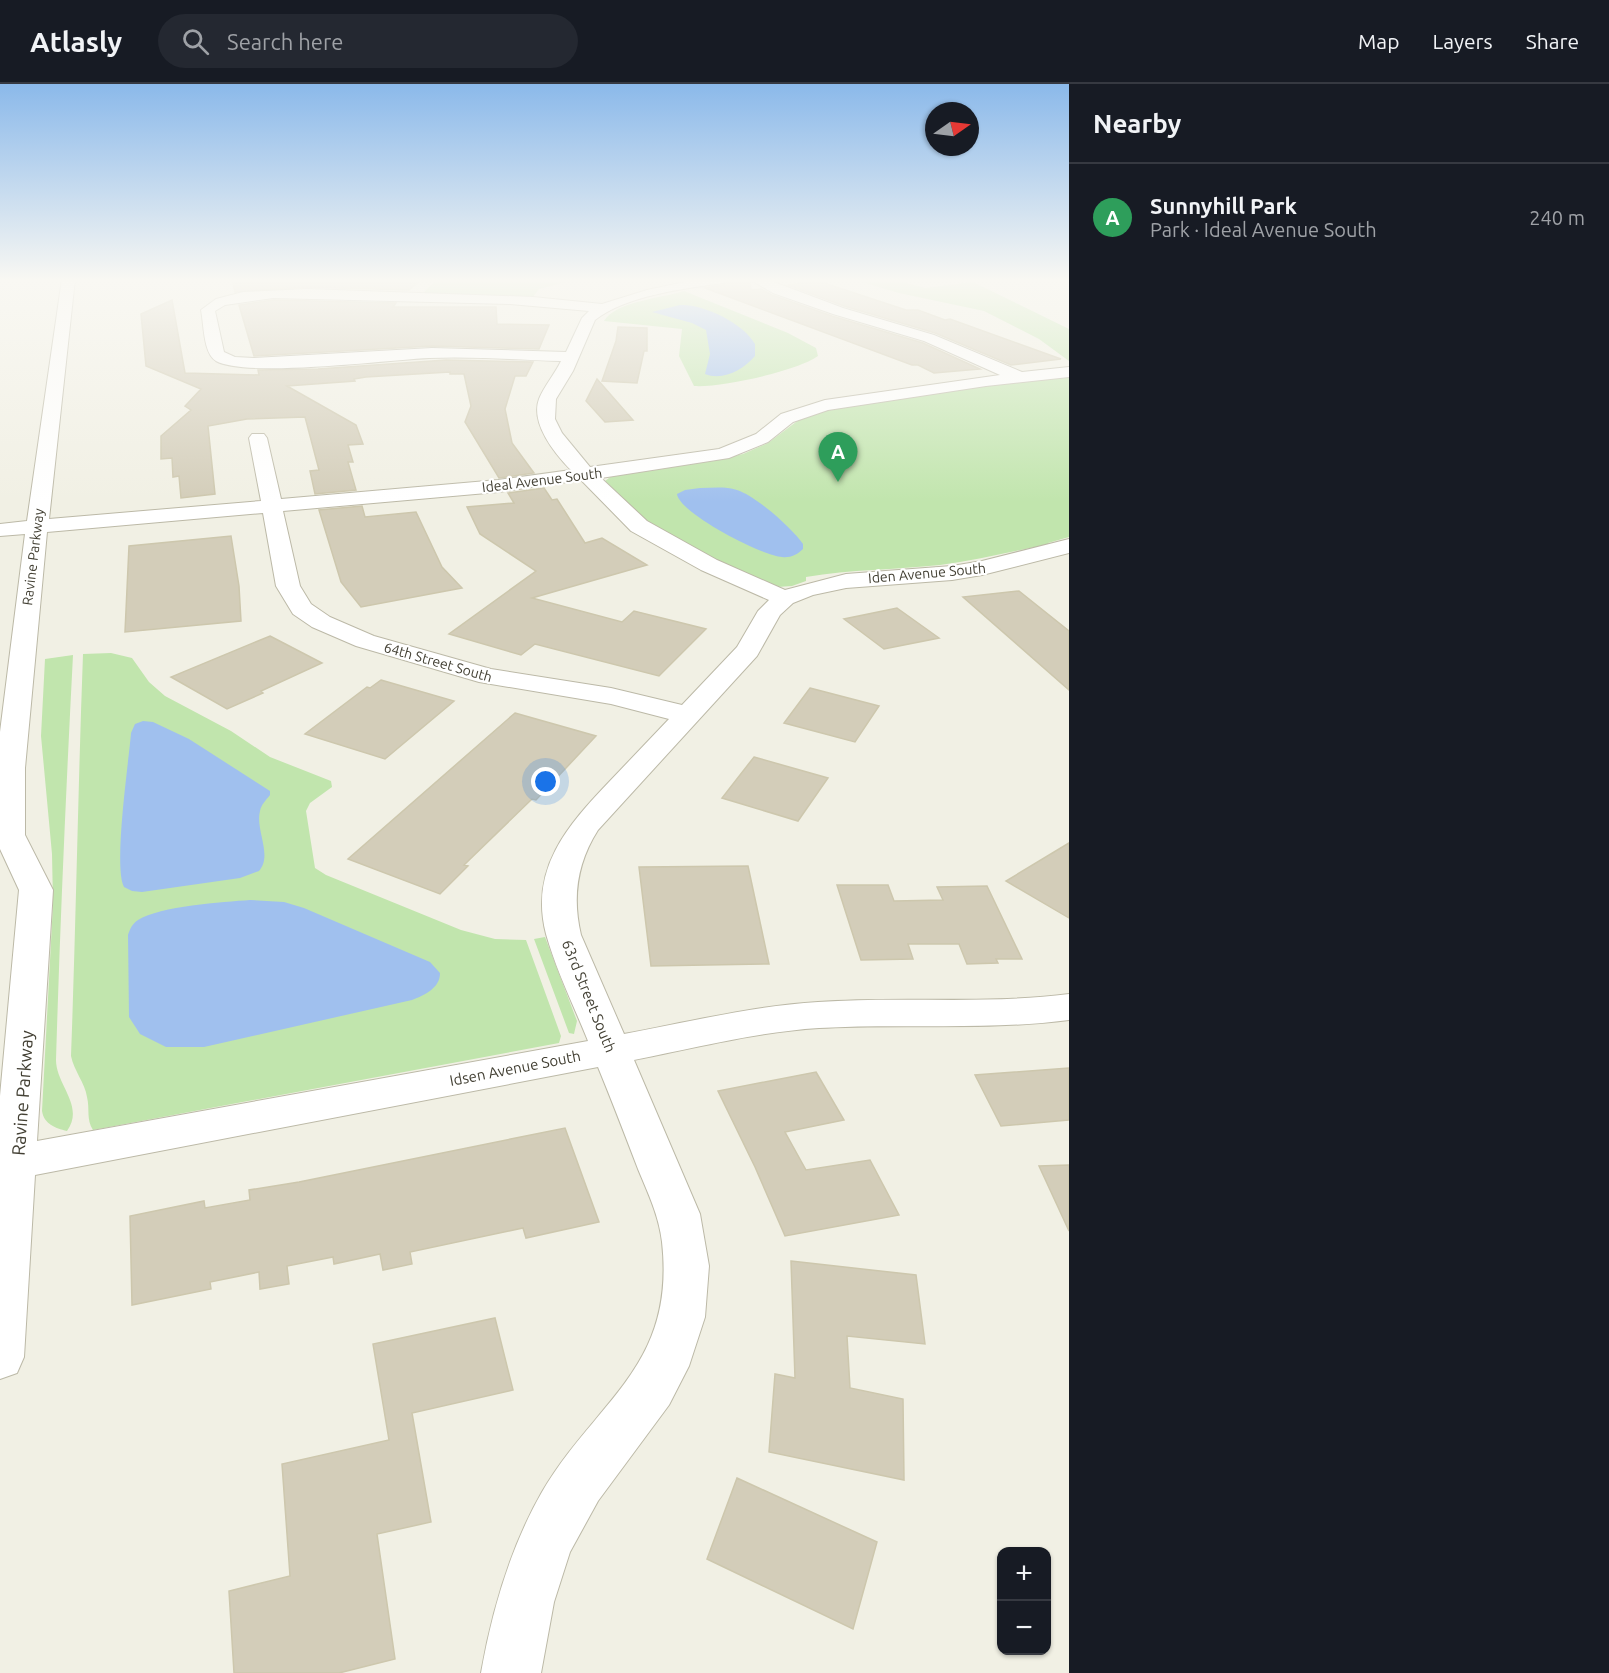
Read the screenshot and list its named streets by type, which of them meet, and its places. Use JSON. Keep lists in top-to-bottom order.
{
  "streets": {
    "street": [
      "Ideal Avenue South",
      "Ravine Parkway",
      "Iden Avenue South",
      "64th Street South",
      "63rd Street South",
      "Idsen Avenue South"
    ]
  },
  "crossings": [
    ["Ideal Avenue South", "Ravine Parkway"],
    ["Ideal Avenue South", "64th Street South"],
    ["Ravine Parkway", "Idsen Avenue South"],
    ["Iden Avenue South", "63rd Street South"],
    ["64th Street South", "63rd Street South"],
    ["63rd Street South", "Idsen Avenue South"]
  ],
  "north": "right",
  "page": {
    "header": "Atlasly",
    "search": "Search here",
    "nav": ["Map", "Layers", "Share"],
    "heading": "Nearby",
    "list": [
      {
        "mark": "A",
        "name": "Sunnyhill Park",
        "note": "Park · Ideal Avenue South",
        "value": "240 m"
      }
    ],
    "pins": "A",
    "map_buttons": ["+", "−"]
  }
}
